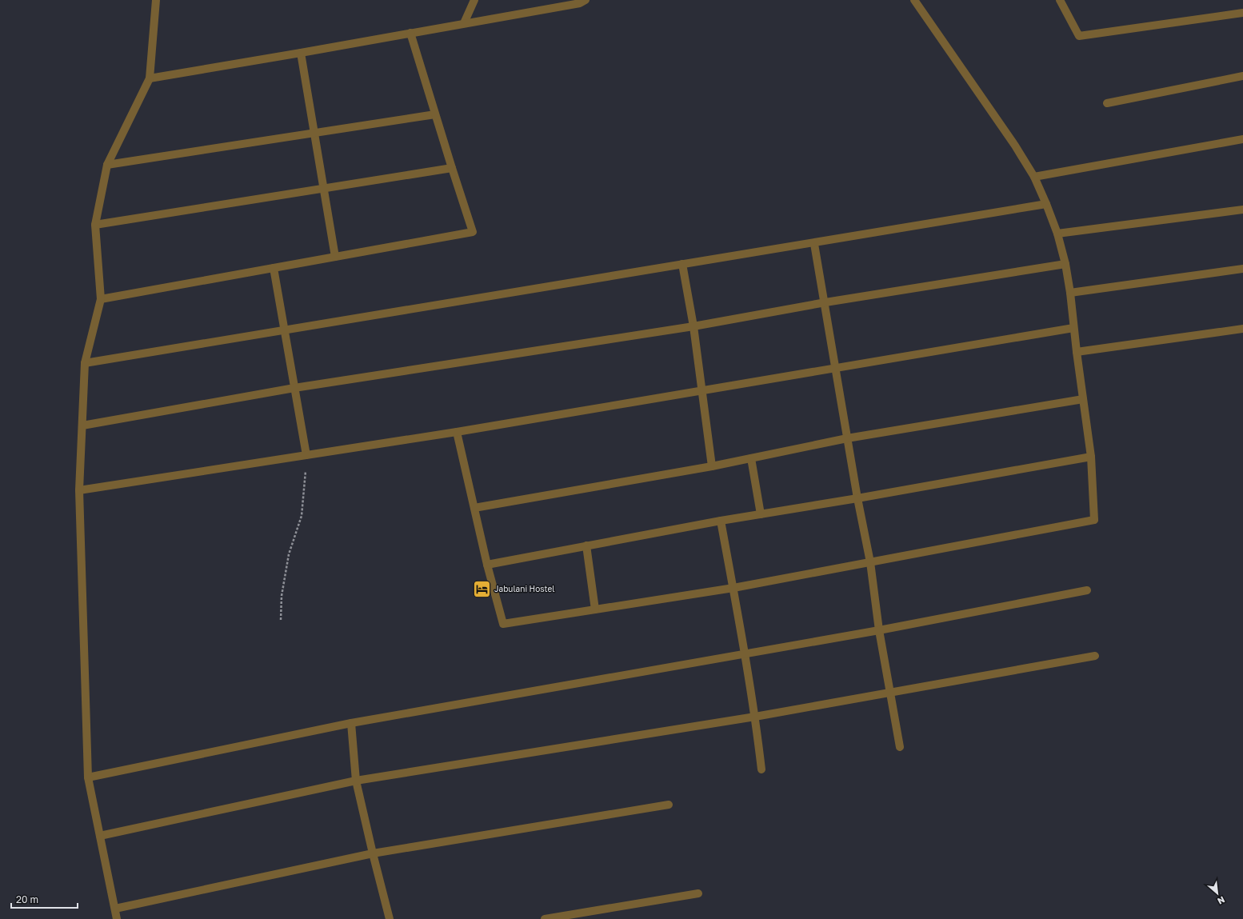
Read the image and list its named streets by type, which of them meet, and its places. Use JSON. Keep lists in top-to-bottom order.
{
  "places": {
    "hotel": ["Jabulani Hostel"]
  },
  "scale_bar": "20 m",
  "north": "bottom right"
}
